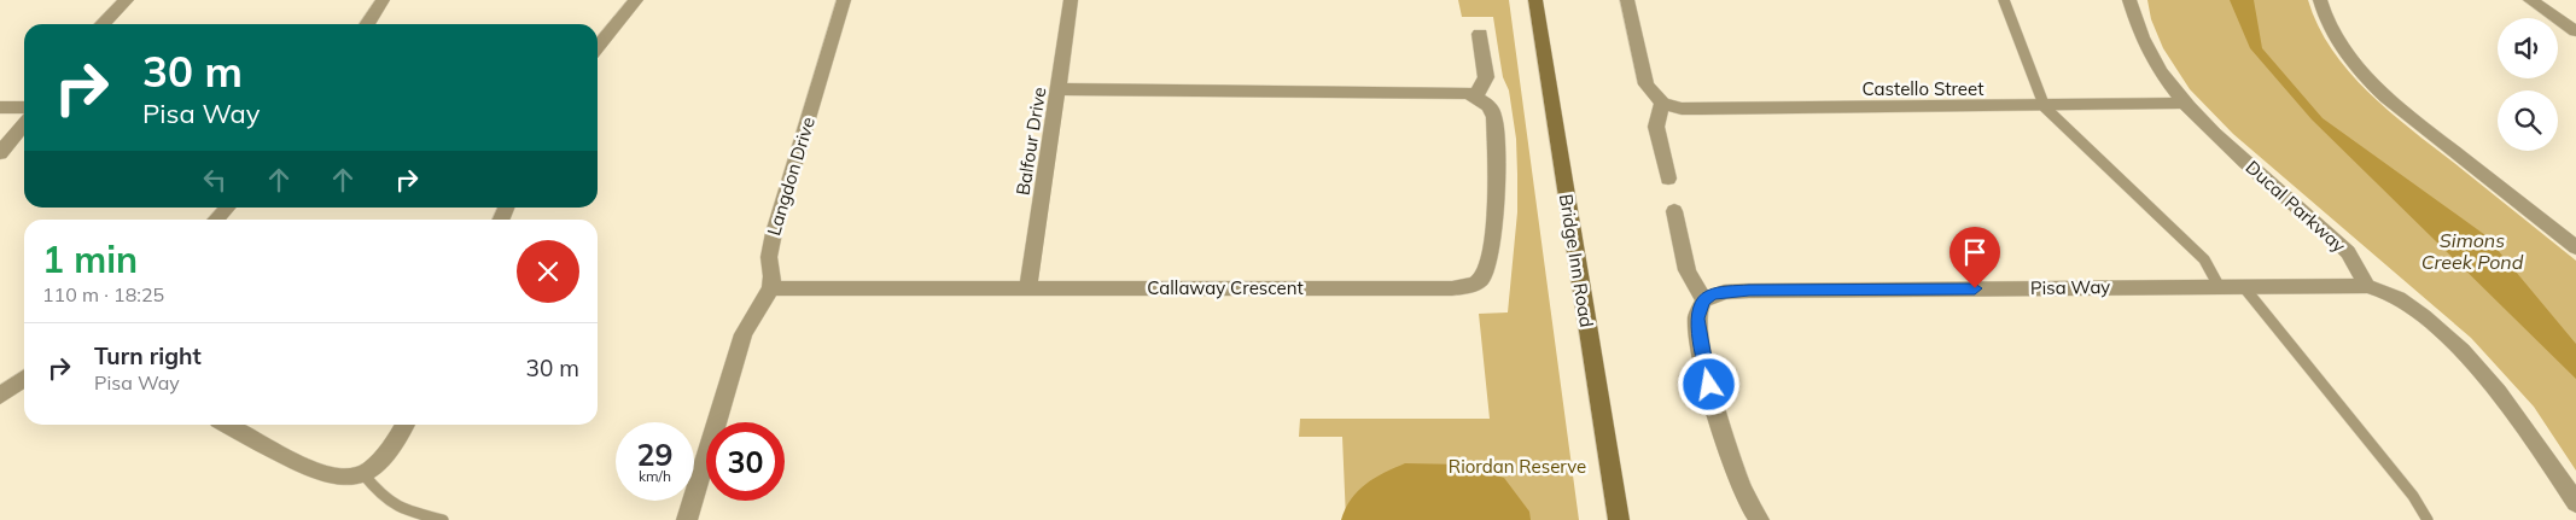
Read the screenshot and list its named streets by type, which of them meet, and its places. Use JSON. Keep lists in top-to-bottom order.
{
  "streets": {
    "main road": ["Bridge Inn Road"],
    "street": [
      "Castello Street",
      "Balfour Drive",
      "Langdon Drive",
      "Ducal Parkway",
      "Callaway Crescent",
      "Pisa Way"
    ]
  },
  "crossings": [
    ["Castello Street", "Ducal Parkway"],
    ["Balfour Drive", "Callaway Crescent"],
    ["Langdon Drive", "Callaway Crescent"],
    ["Ducal Parkway", "Pisa Way"]
  ],
  "water": ["Simons Creek Pond"],
  "parks": ["Riordan Reserve"],
  "page": {
    "turn": ["30 m", "Pisa Way"],
    "heading": ["1 min", "110 m · 18:25"],
    "list": [
      {
        "name": "Turn right",
        "note": "Pisa Way",
        "value": "30 m"
      }
    ],
    "speed": "29 km/h",
    "limit": "30"
  }
}
